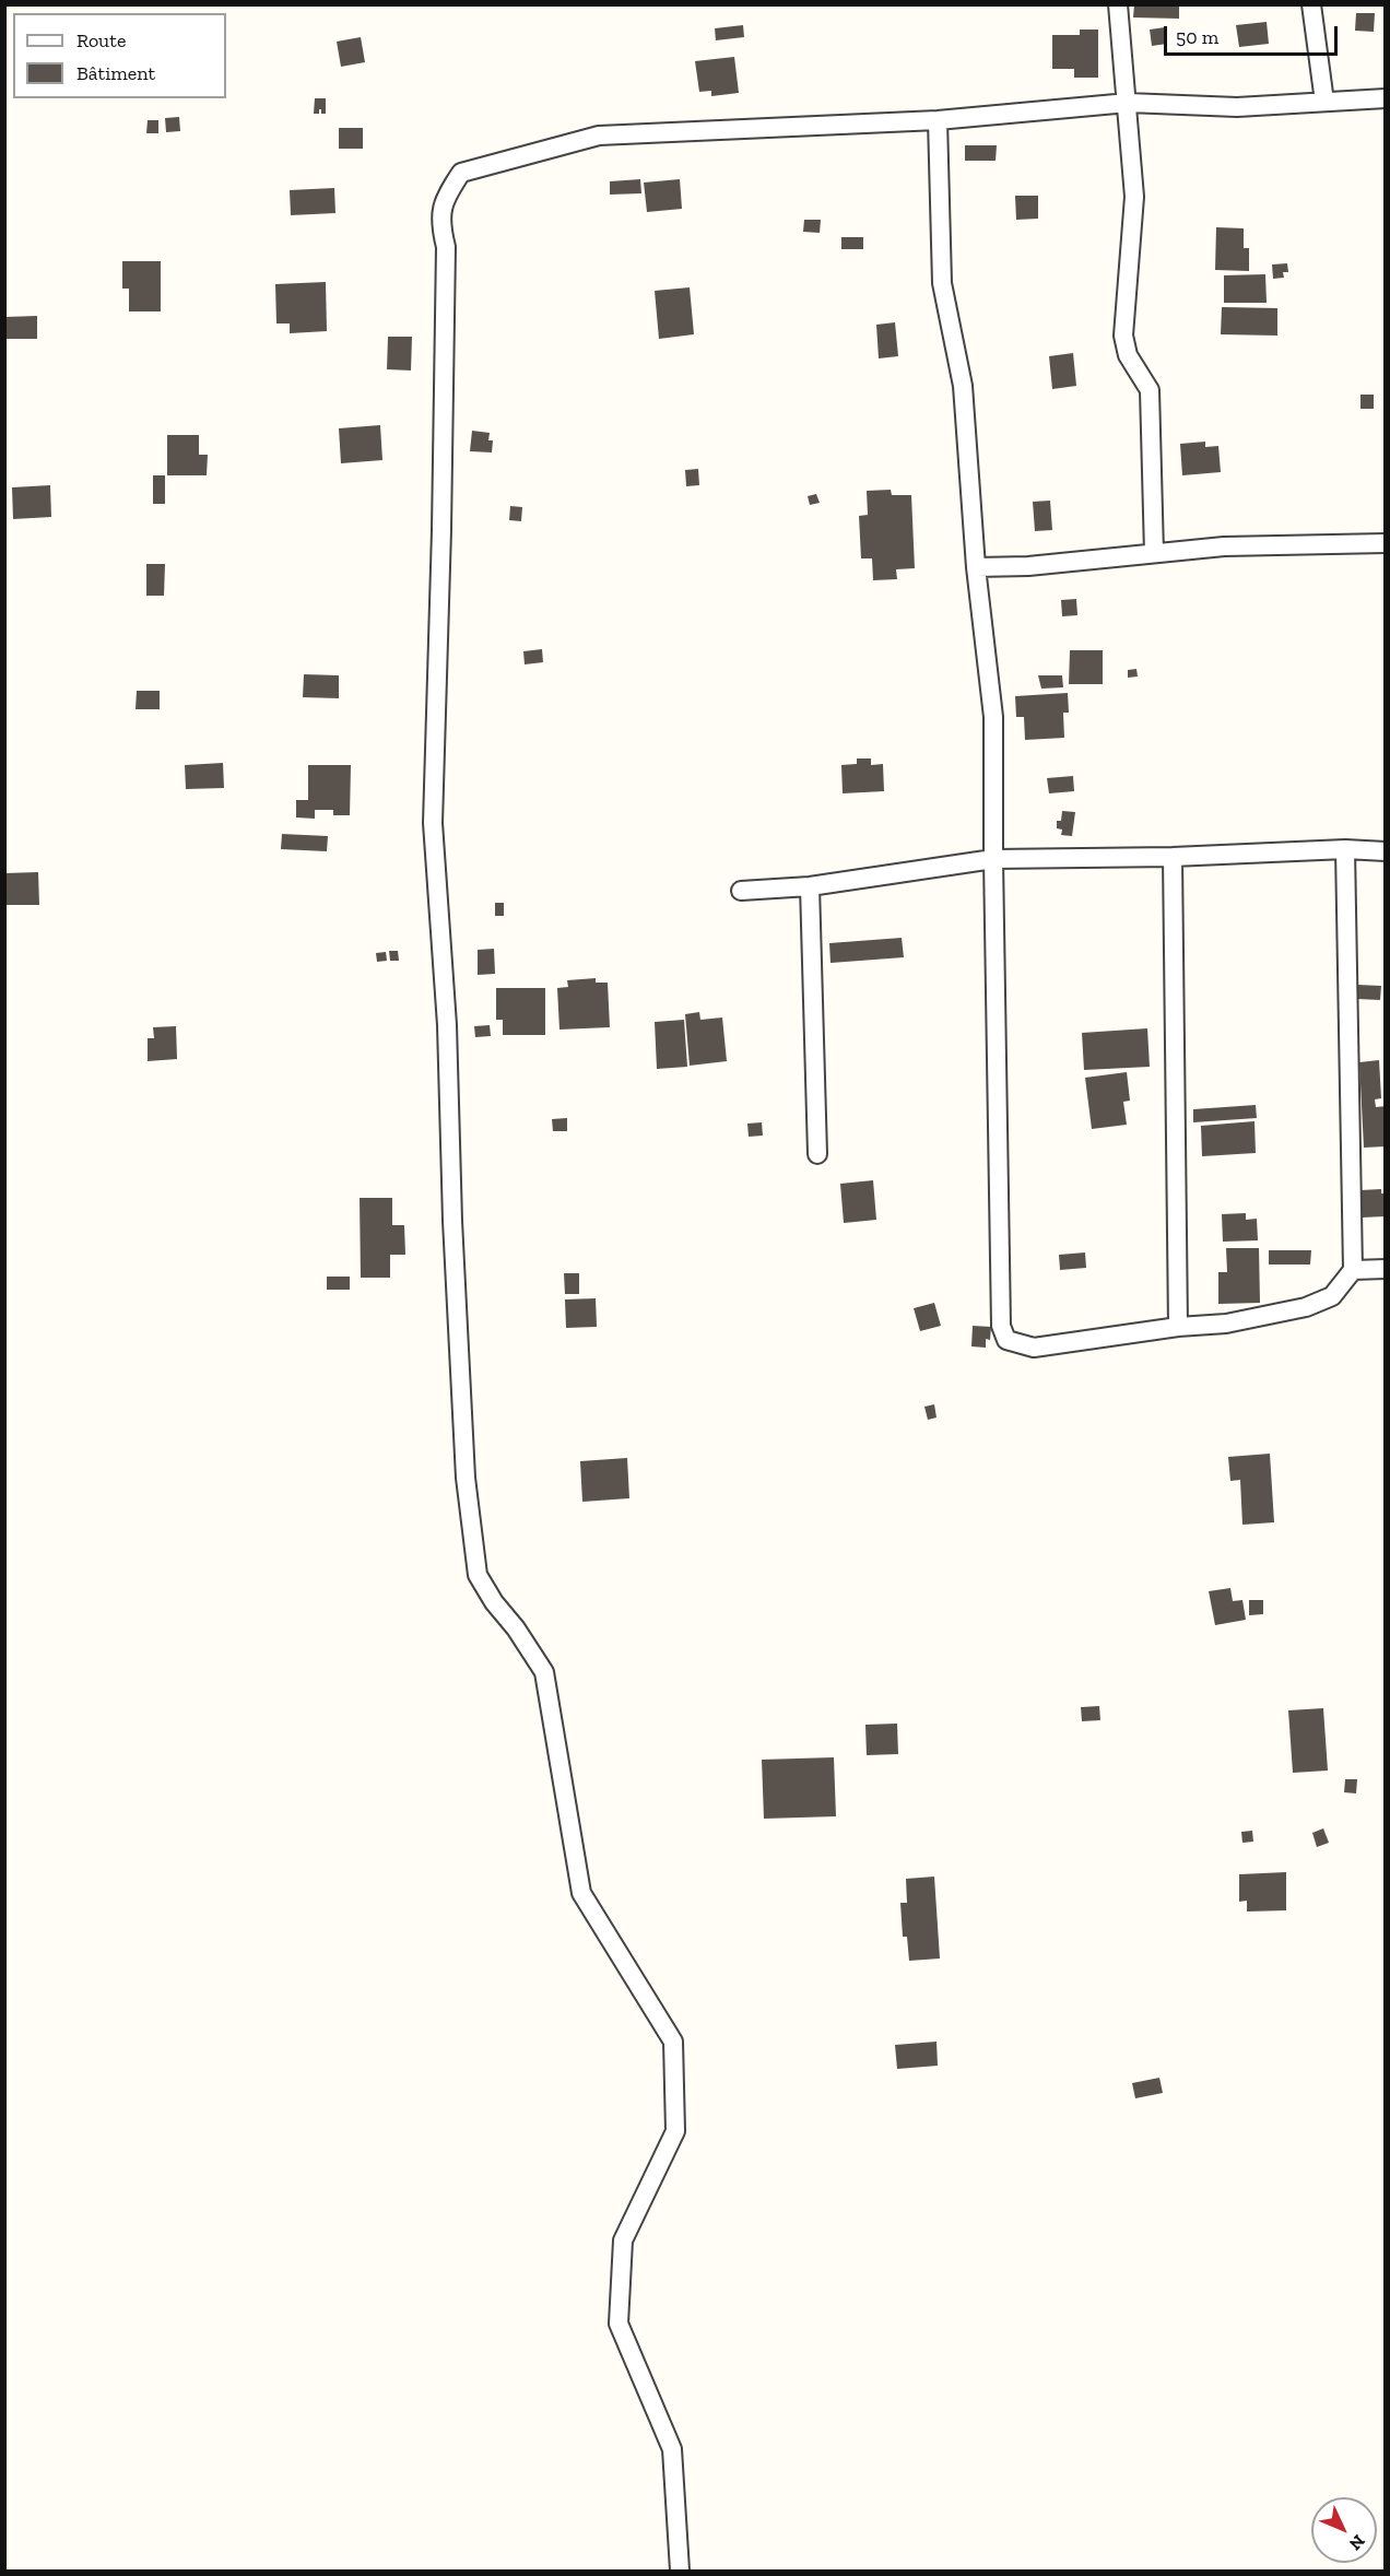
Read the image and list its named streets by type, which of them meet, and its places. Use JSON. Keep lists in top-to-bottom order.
{
  "legend": ["Route", "Bâtiment"],
  "scale_bar": "50 m",
  "north": "bottom right"
}
